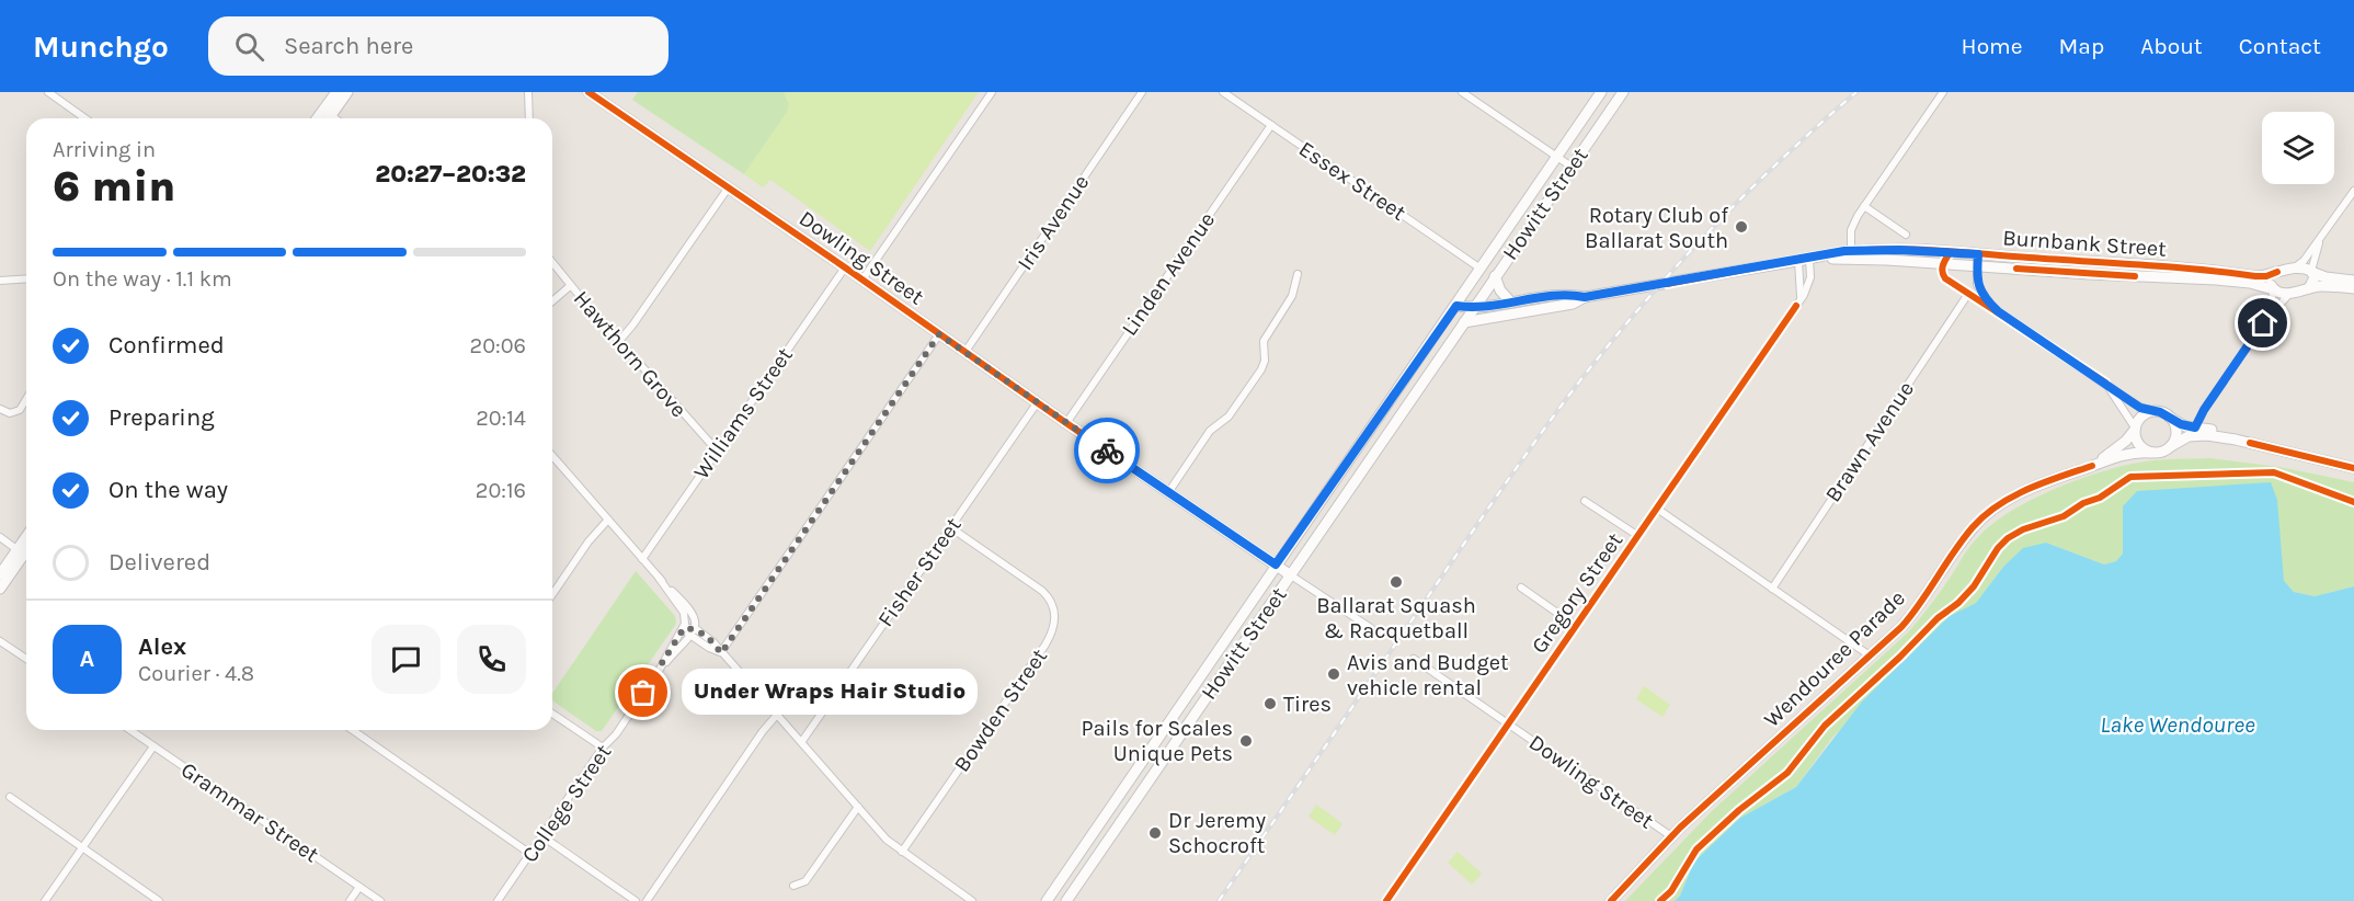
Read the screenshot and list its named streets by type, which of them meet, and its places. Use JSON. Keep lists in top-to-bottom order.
{
  "streets": {
    "main road": [
      "Howitt Street",
      "Burnbank Street",
      "Dowling Street",
      "Wendouree Parade"
    ],
    "street": [
      "Essex Street",
      "Iris Avenue",
      "Linden Avenue",
      "Hawthorn Grove",
      "Williams Street",
      "Brawn Avenue",
      "Fisher Street",
      "Gregory Street",
      "Bowden Street",
      "College Street",
      "Grammar Street"
    ]
  },
  "crossings": [
    ["Essex Street", "Howitt Street"],
    ["Essex Street", "Linden Avenue"],
    ["Howitt Street", "Burnbank Street"],
    ["Howitt Street", "Dowling Street"],
    ["Iris Avenue", "Dowling Street"],
    ["Burnbank Street", "Gregory Street"],
    ["Dowling Street", "Linden Avenue"],
    ["Dowling Street", "Williams Street"],
    ["Dowling Street", "Fisher Street"],
    ["Dowling Street", "Gregory Street"],
    ["Dowling Street", "Wendouree Parade"],
    ["Hawthorn Grove", "Williams Street"],
    ["Fisher Street", "Bowden Street"]
  ],
  "water": ["Lake Wendouree"],
  "places": [
    "Rotary Club of Ballarat South",
    "Ballarat Squash & Racquetball",
    "Avis and Budget vehicle rental",
    "Under Wraps Hair Studio",
    "Tires",
    "Pails for Scales Unique Pets",
    "Dr Jeremy Schocroft"
  ],
  "page": {
    "header": "Munchgo",
    "search": "Search here",
    "nav": [
      "Home",
      "Map",
      "About",
      "Contact"
    ],
    "heading": ["6 min", "Arriving in", "20:27–20:32"],
    "panel": ["Alex", "Courier · 4.8"],
    "bar": "On the way · 1.1 km",
    "list": [
      ["Confirmed", "20:06"],
      ["Preparing", "20:14"],
      ["On the way", "20:16"],
      "Delivered"
    ],
    "round": "A",
    "bubble": "Under Wraps Hair Studio"
  }
}
